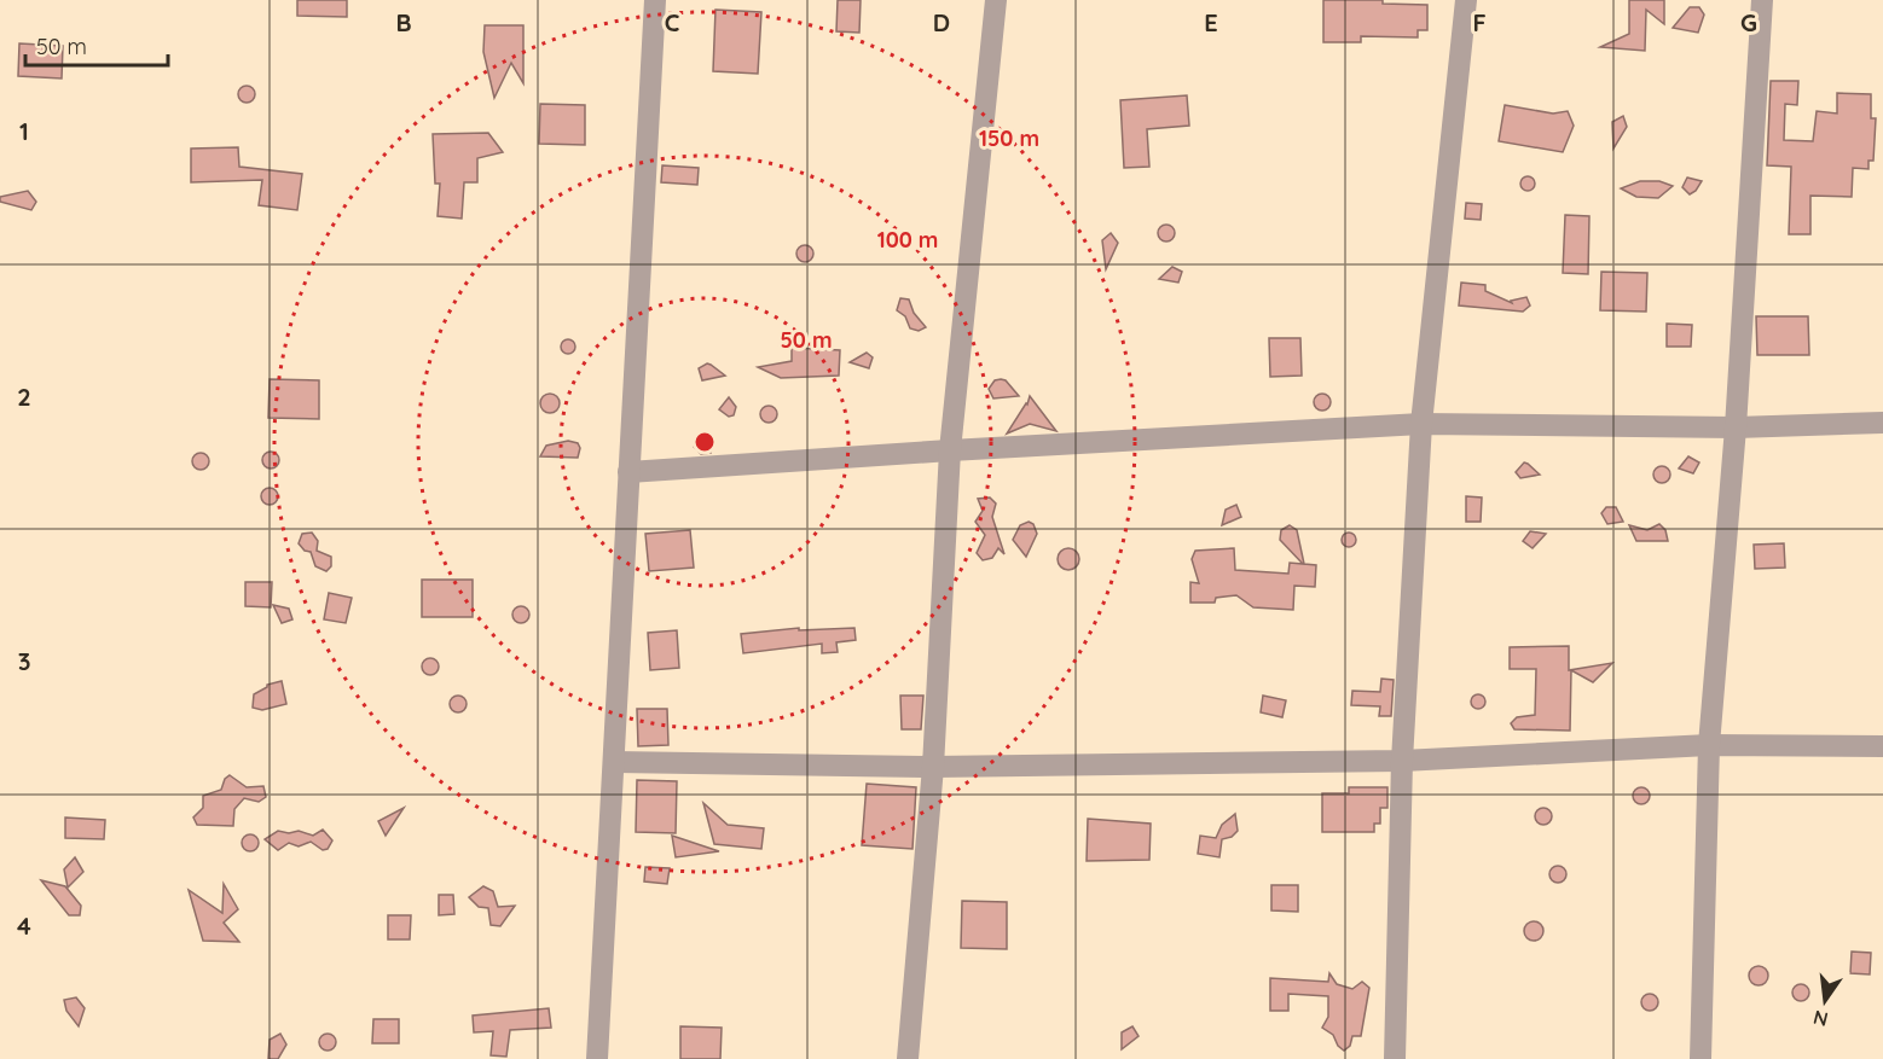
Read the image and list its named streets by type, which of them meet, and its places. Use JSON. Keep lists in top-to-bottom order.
{
  "scale_bar": "50 m",
  "north": "bottom",
  "grid": {
    "columns": [
      "B",
      "C",
      "D",
      "E",
      "F",
      "G"
    ],
    "rows": [
      "1",
      "2",
      "3",
      "4"
    ]
  },
  "rings": ["150 m", "100 m", "50 m"]
}
